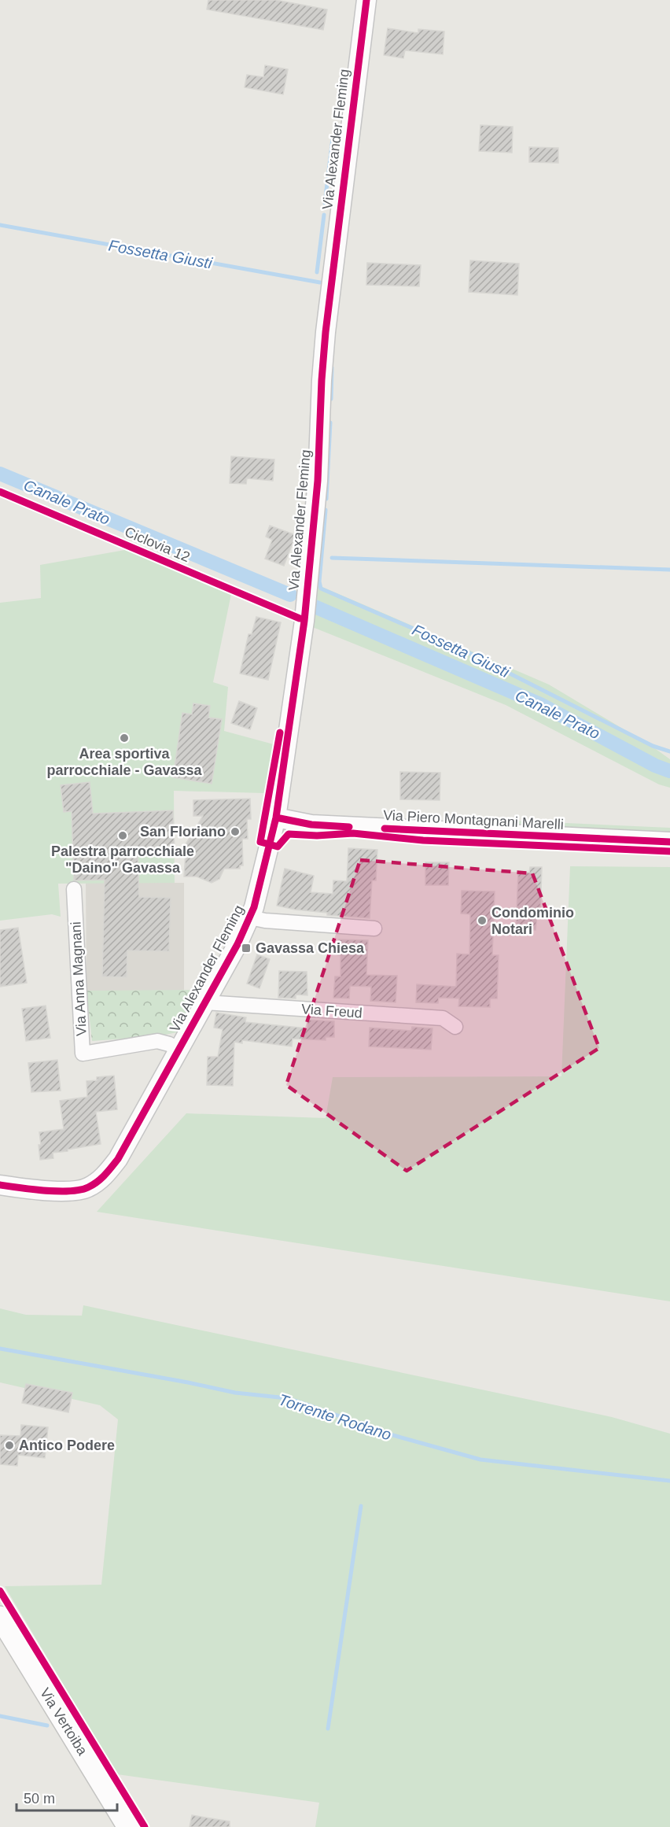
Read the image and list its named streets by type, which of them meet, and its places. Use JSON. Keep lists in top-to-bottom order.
{
  "streets": {
    "main road": ["Via Vertoiba"],
    "street": [
      "Via Alexander Fleming",
      "Via Piero Montagnani Marelli",
      "Via Anna Magnani",
      "Via Freud"
    ],
    "cycle path": ["Ciclovia 12"]
  },
  "crossings": [
    ["Via Alexander Fleming", "Via Piero Montagnani Marelli"],
    ["Via Alexander Fleming", "Via Anna Magnani"],
    ["Via Alexander Fleming", "Via Freud"]
  ],
  "water": ["Fossetta Giusti", "Canale Prato", "Torrente Rodano"],
  "places": {
    "other": [
      "Area sportiva parrocchiale - Gavassa",
      "San Floriano",
      "Palestra parrocchiale \"Daino\" Gavassa",
      "Condominio Notari",
      "Antico Podere"
    ],
    "transit": ["Gavassa Chiesa"]
  },
  "scale_bar": "50 m"
}
